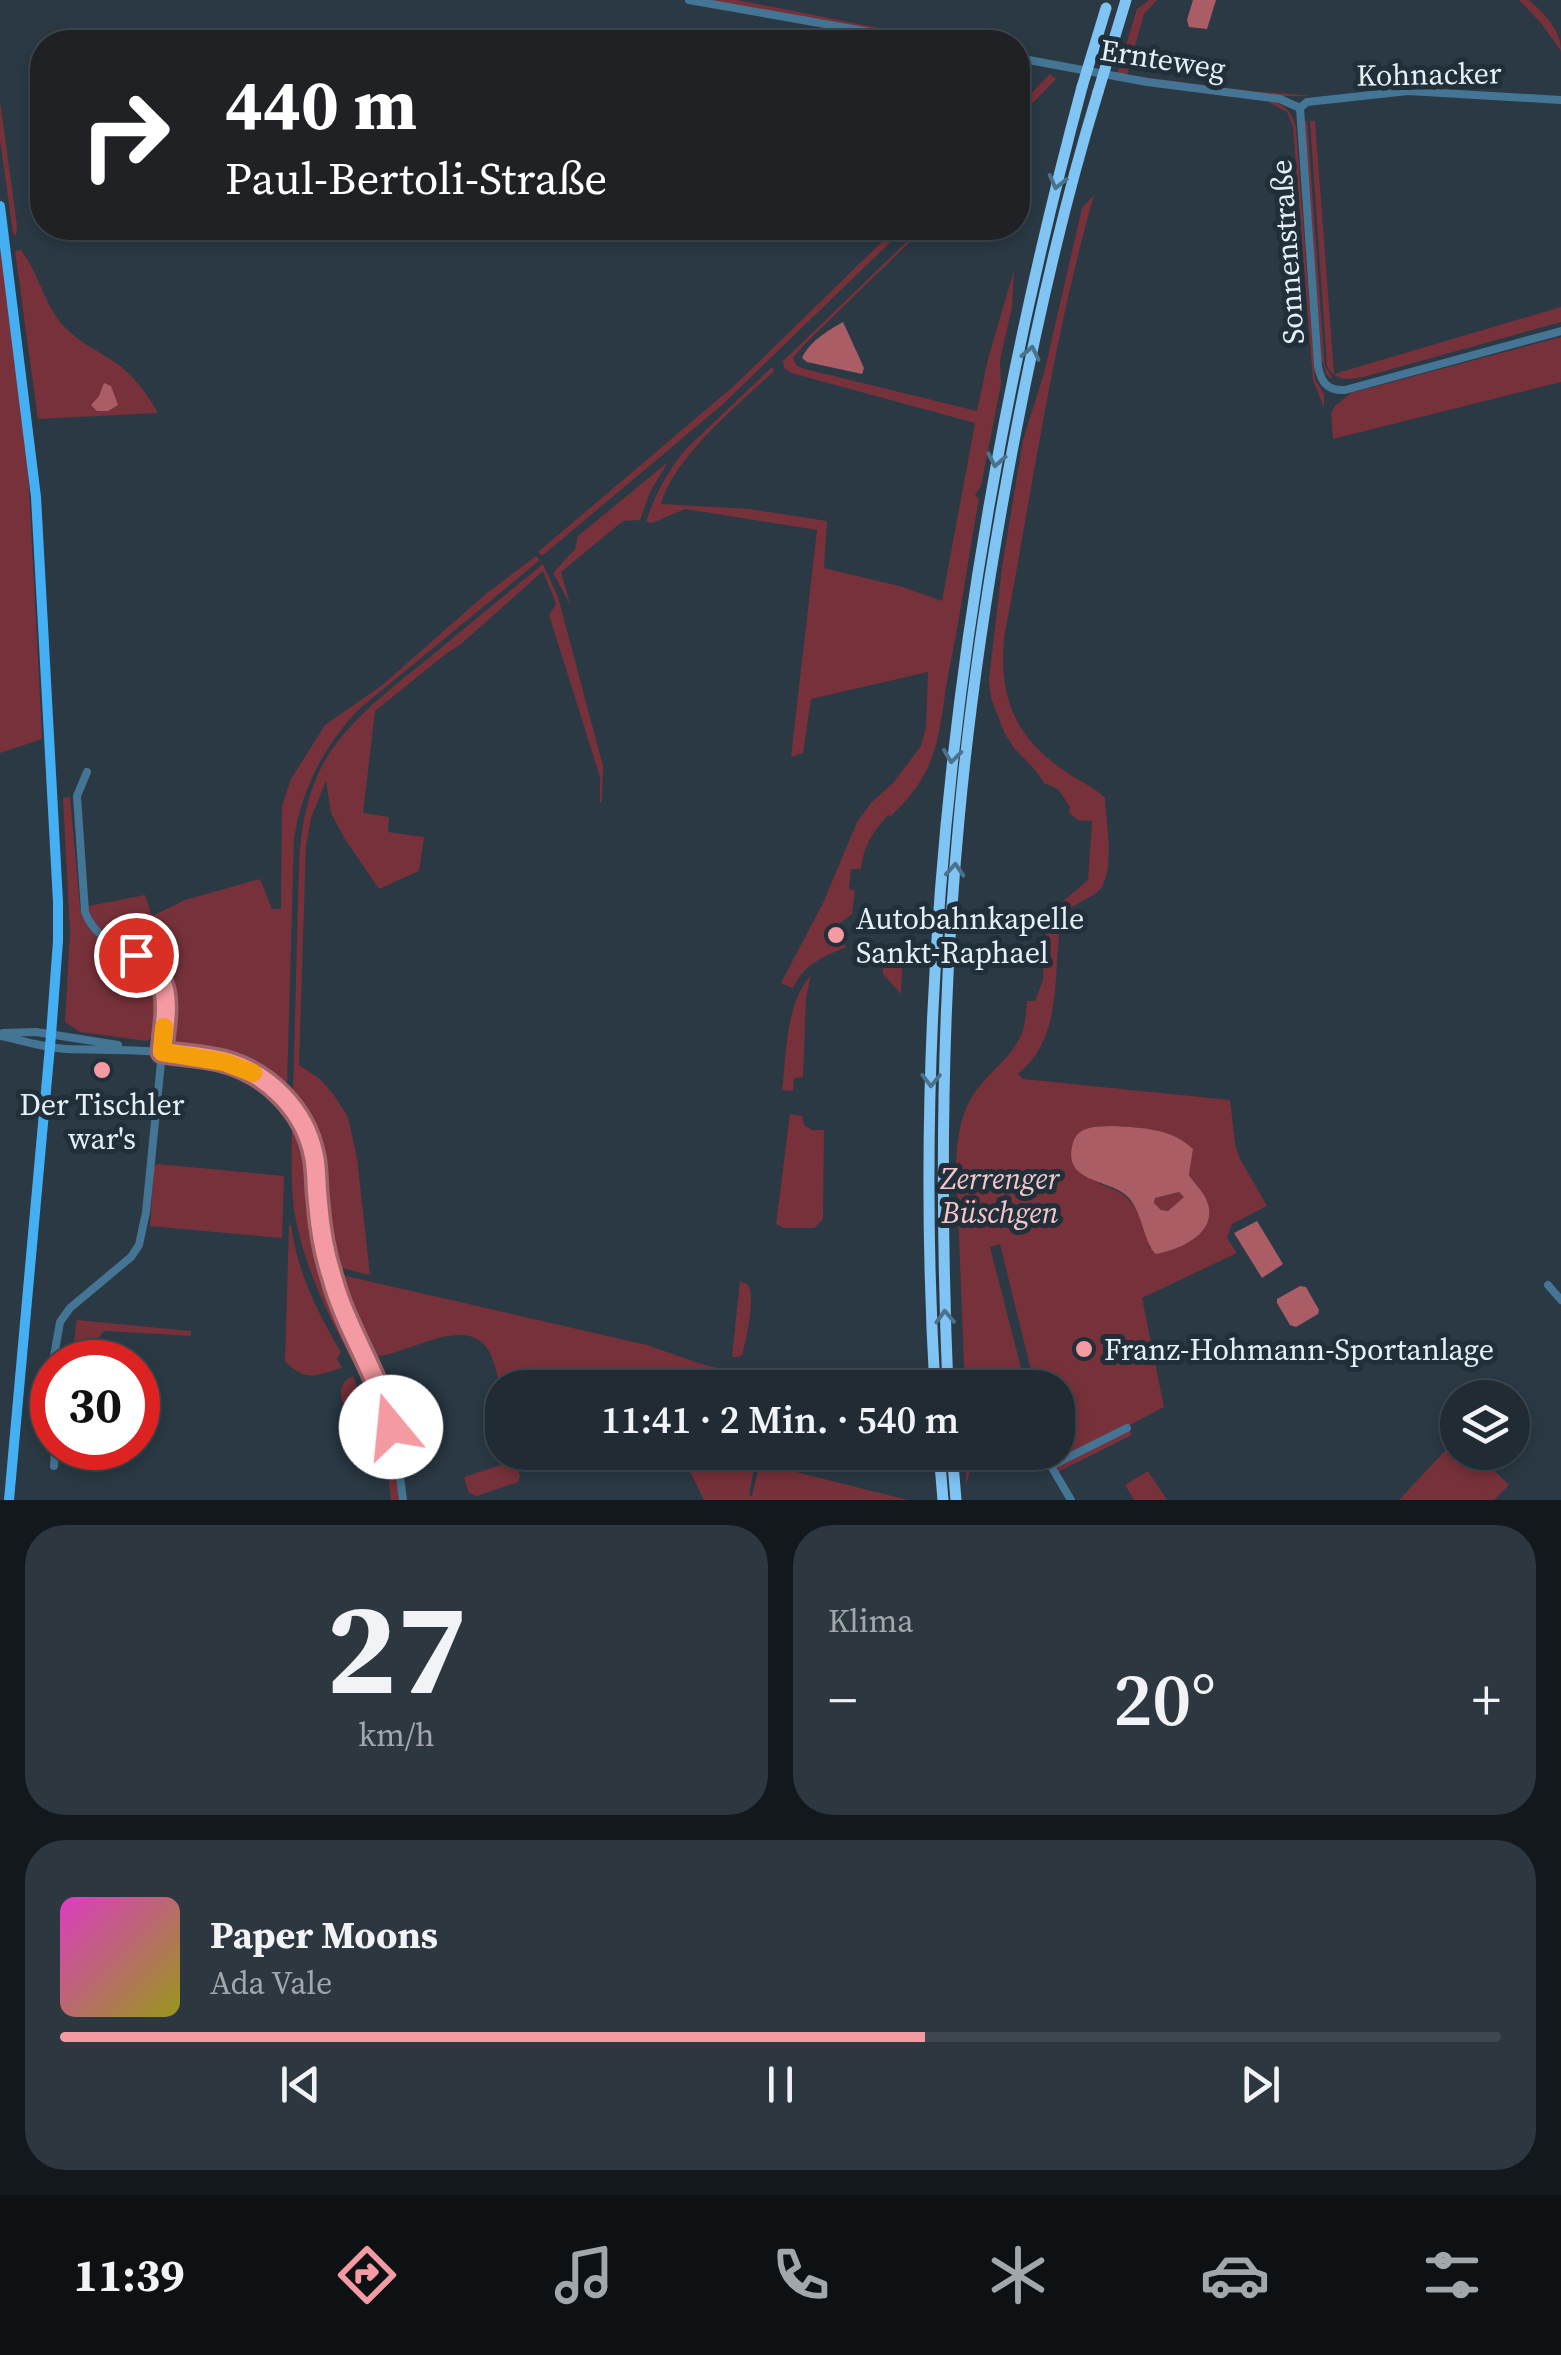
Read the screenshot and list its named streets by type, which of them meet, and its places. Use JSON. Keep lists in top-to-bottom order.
{
  "streets": {
    "street": ["Ernteweg", "Kohnacker", "Sonnenstraße"]
  },
  "crossings": [
    ["Ernteweg", "Kohnacker"],
    ["Ernteweg", "Sonnenstraße"],
    ["Kohnacker", "Sonnenstraße"]
  ],
  "parks": ["Zerrenger Büschgen"],
  "places": ["Autobahnkapelle Sankt-Raphael", "Der Tischler war's", "Franz-Hohmann-Sportanlage"],
  "page": {
    "turn": ["440 m", "Paul-Bertoli-Straße"],
    "limit": "30",
    "trip": "11:41 · 2 Min. · 540 m",
    "tile": [
      ["27", "km/h"],
      "Klima"
    ],
    "heat": ["−", "20°", "+"],
    "song": ["Paper Moons", "Ada Vale"],
    "tabs": "11:39"
  }
}
